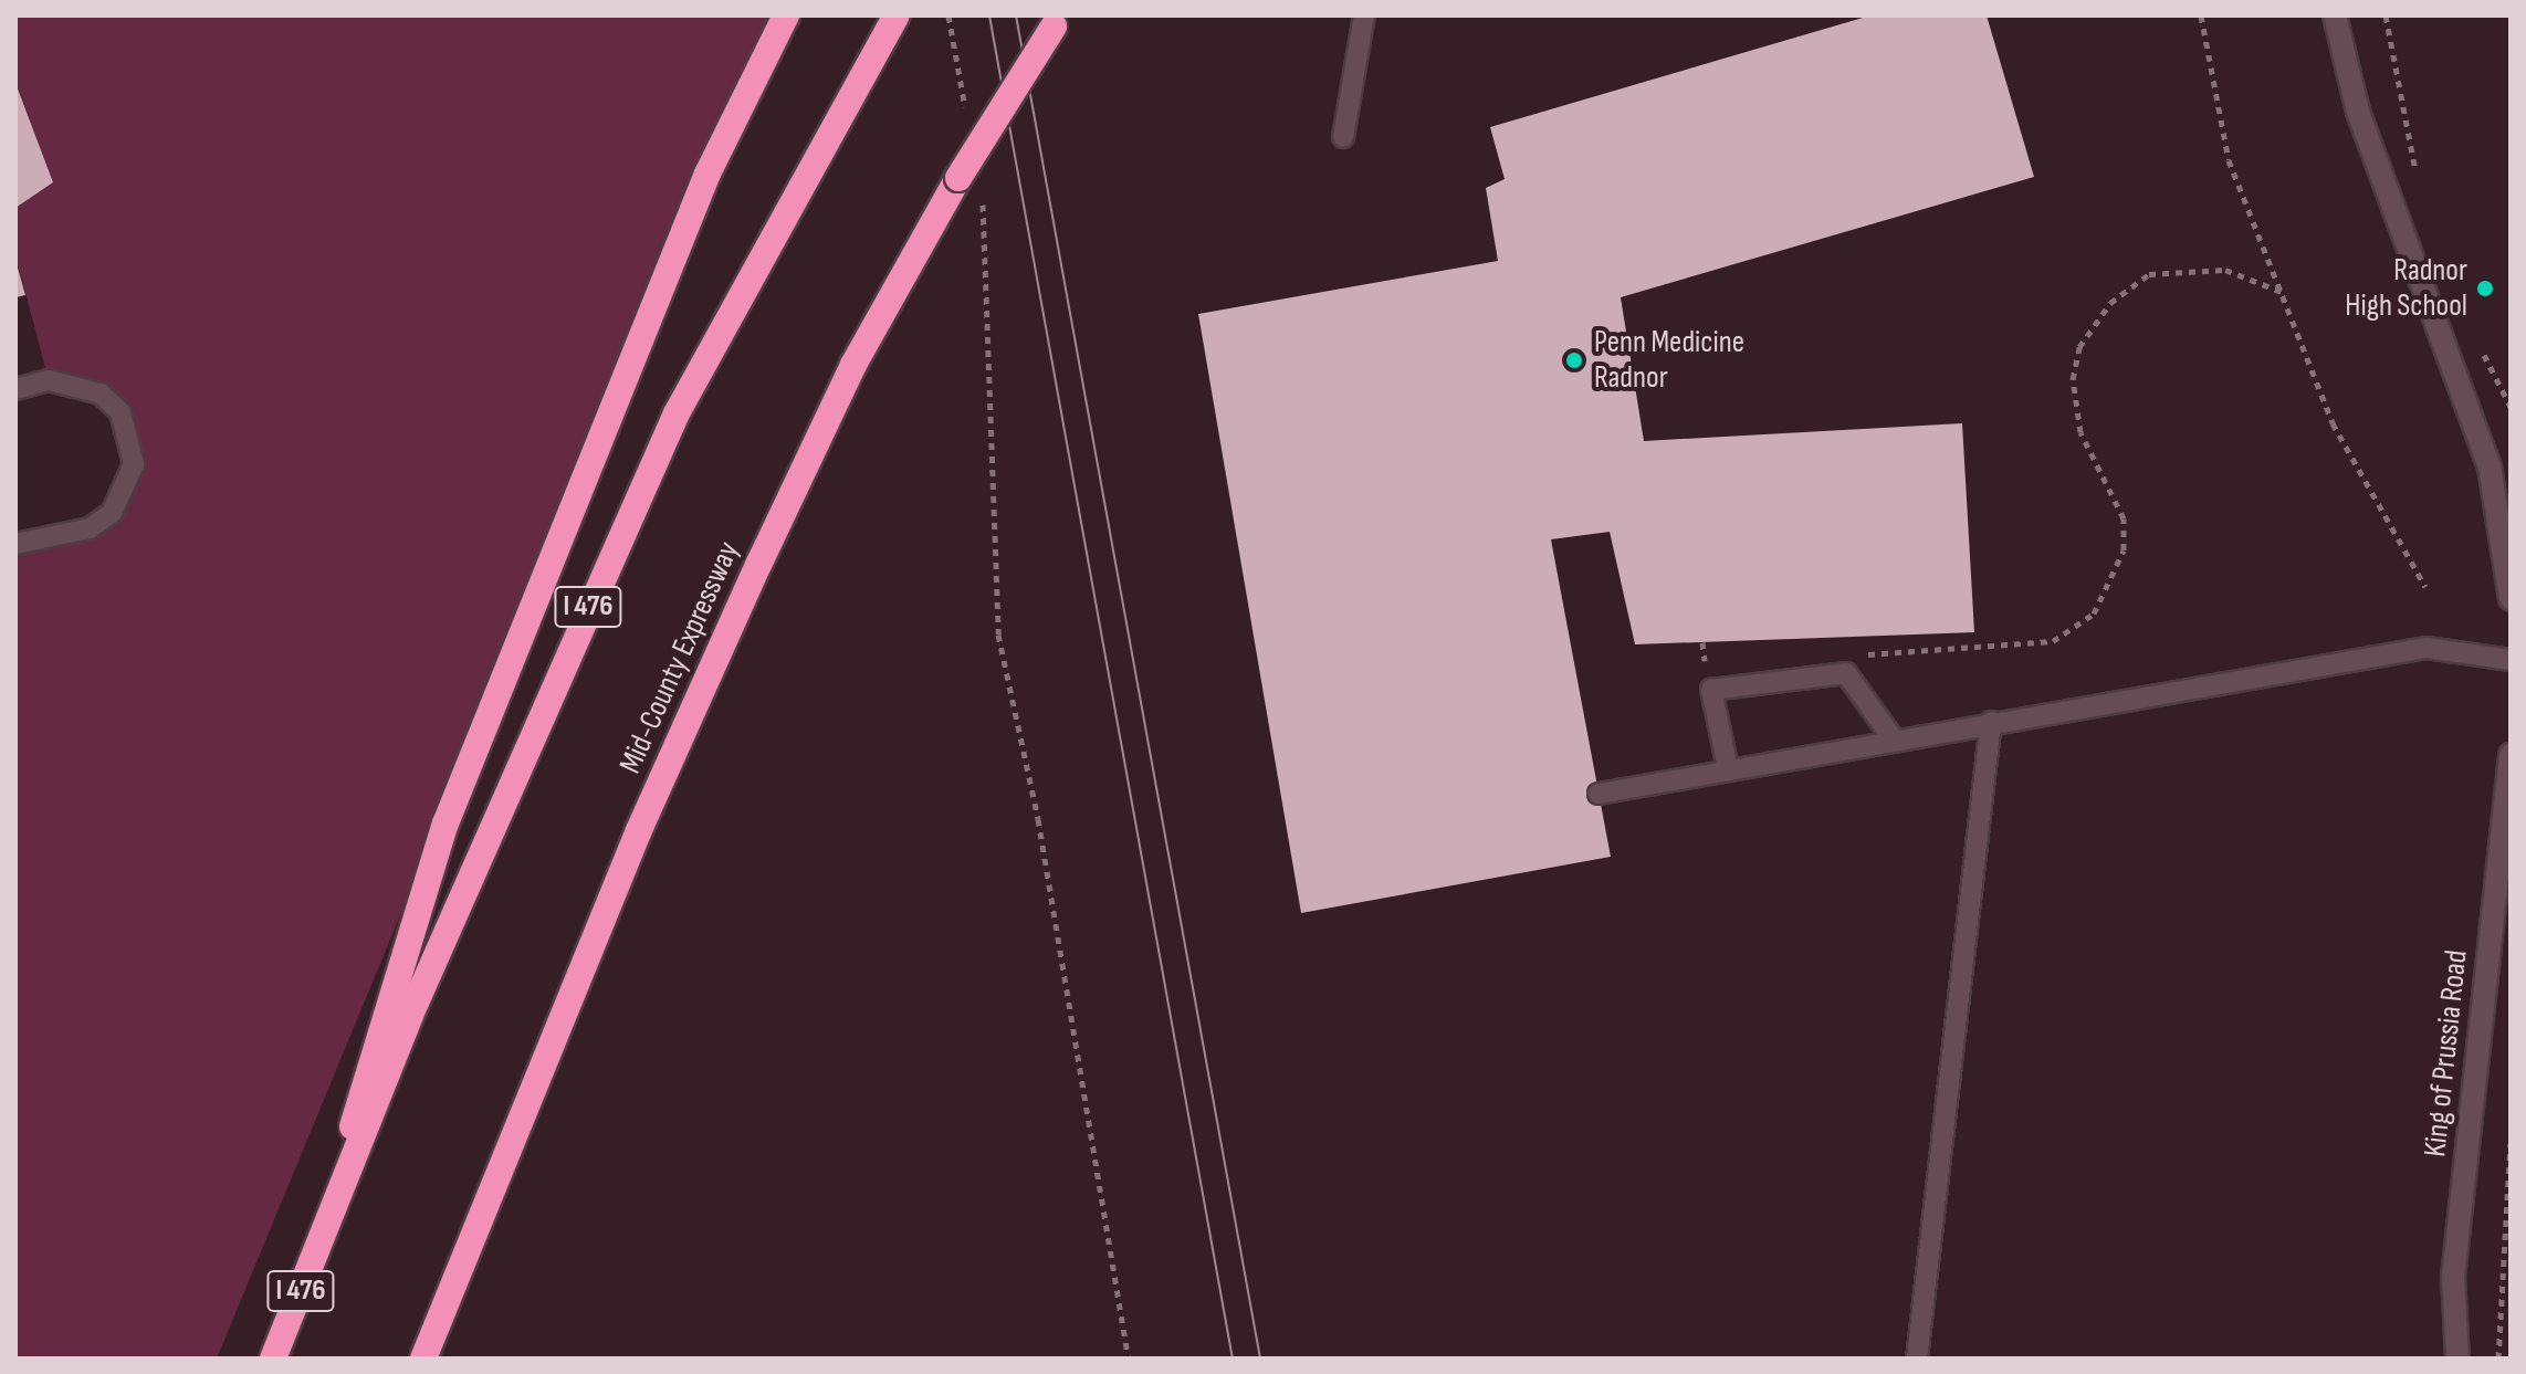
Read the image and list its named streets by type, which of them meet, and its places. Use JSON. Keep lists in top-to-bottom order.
{
  "streets": {
    "highway": ["I 476", "Mid-County Expressway"],
    "street": ["King of Prussia Road"]
  },
  "places": ["Radnor High School", "Penn Medicine Radnor"]
}
